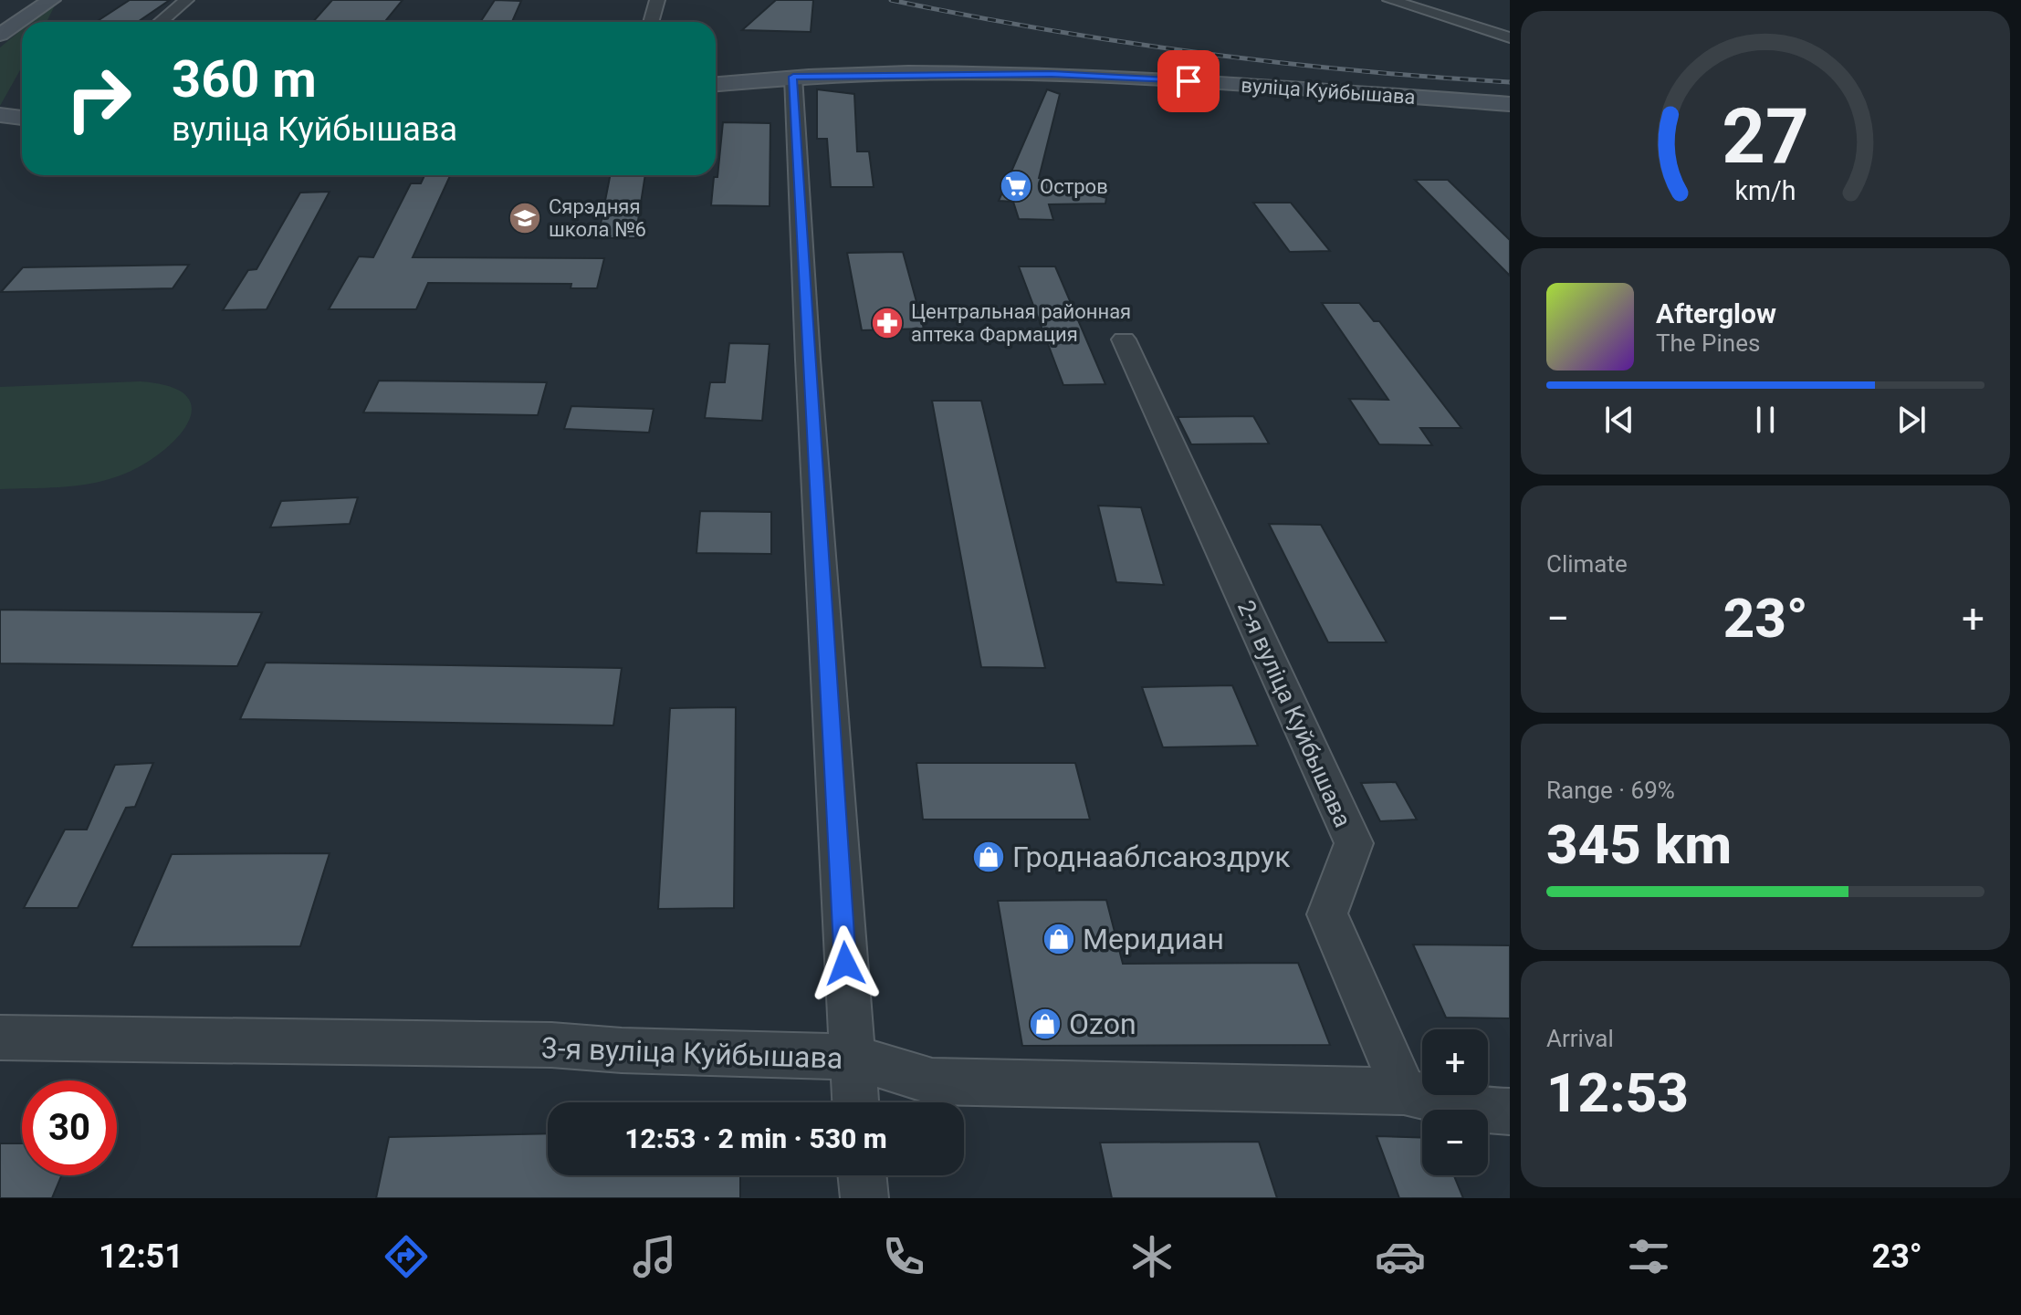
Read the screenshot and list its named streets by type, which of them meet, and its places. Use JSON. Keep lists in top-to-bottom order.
{
  "streets": {
    "main road": ["вуліца Куйбышава"],
    "street": ["2-я вуліца Куйбышава", "3-я вуліца Куйбышава"]
  },
  "crossings": [
    ["2-я вуліца Куйбышава", "3-я вуліца Куйбышава"]
  ],
  "places": {
    "supermarket": ["Остров"],
    "school or university": ["Сярэдняя школа №6"],
    "pharmacy": ["Центральная районная аптека Фармация"],
    "shop": ["Гроднааблсаюздрук", "Меридиан", "Ozon"]
  },
  "page": {
    "turn": ["360 m", "вуліца Куйбышава"],
    "song": ["Afterglow", "The Pines"],
    "tile": [
      "Climate",
      ["Range · 69%", "345 km"],
      ["Arrival", "12:53"]
    ],
    "heat": ["−", "23°", "+"],
    "map_buttons": ["+", "−"],
    "limit": "30",
    "trip": "12:53 · 2 min · 530 m",
    "tabs": ["12:51", "23°"],
    "gauge": ["27", "km/h"]
  }
}
